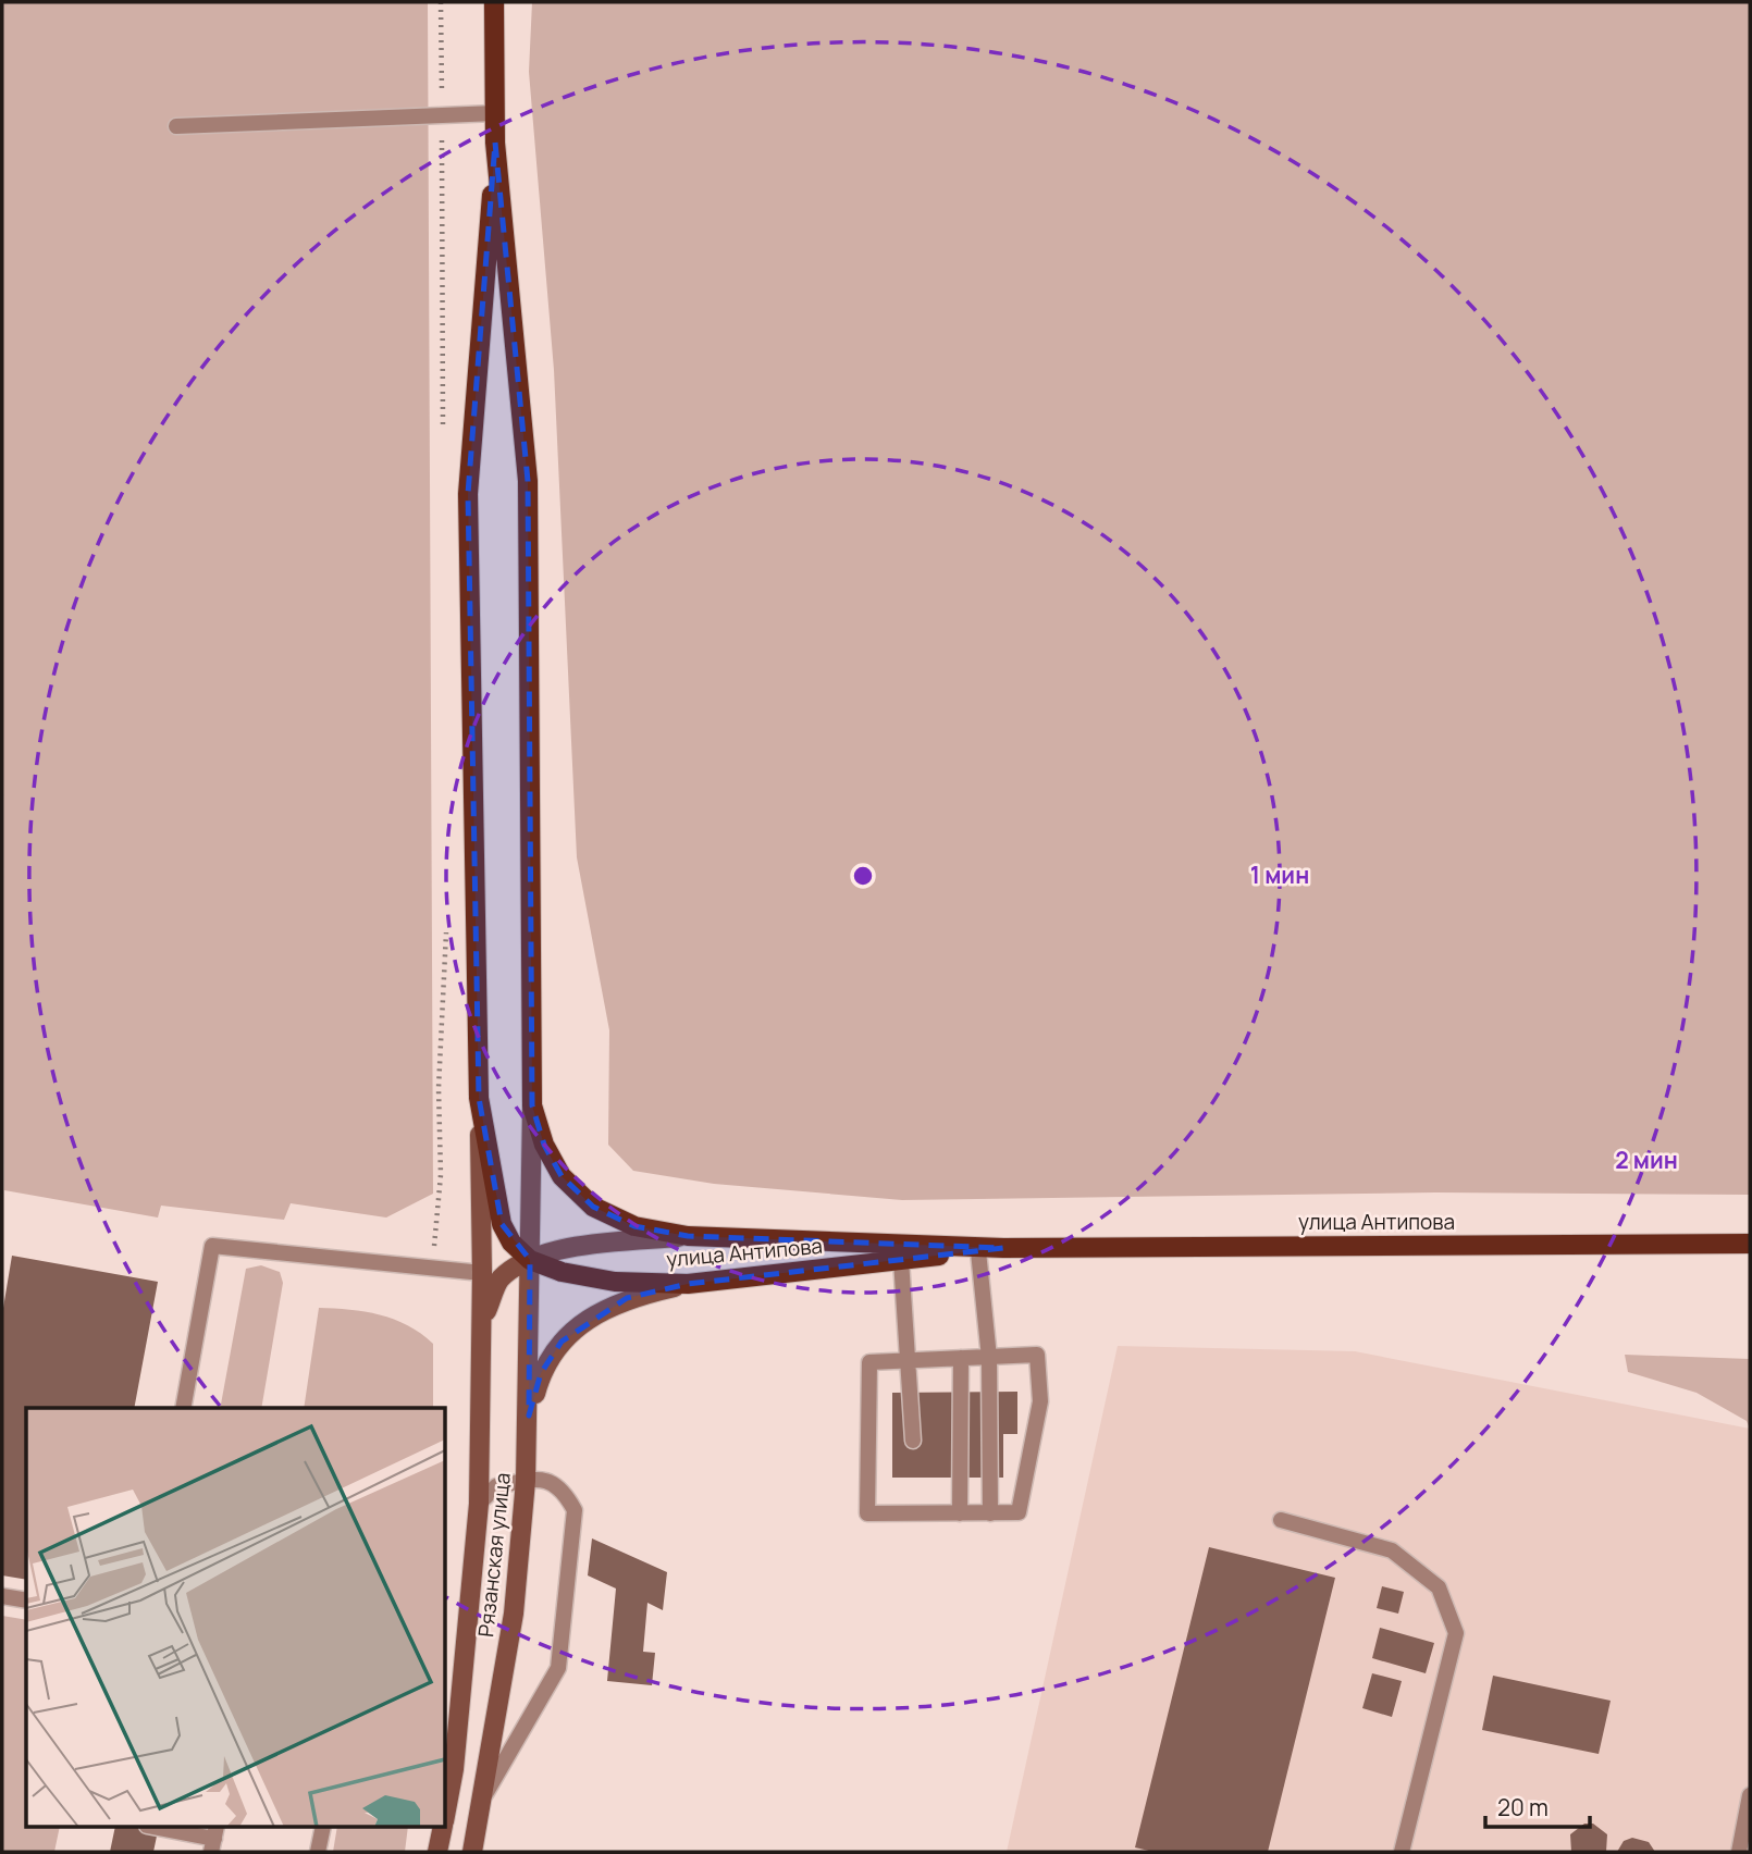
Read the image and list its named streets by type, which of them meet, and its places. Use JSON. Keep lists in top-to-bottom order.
{
  "streets": {
    "main road": ["улица Антипова", "Рязанская улица"]
  },
  "crossings": [
    ["улица Антипова", "Рязанская улица"]
  ],
  "scale_bar": "20 m",
  "rings": ["1 мин", "2 мин"]
}
